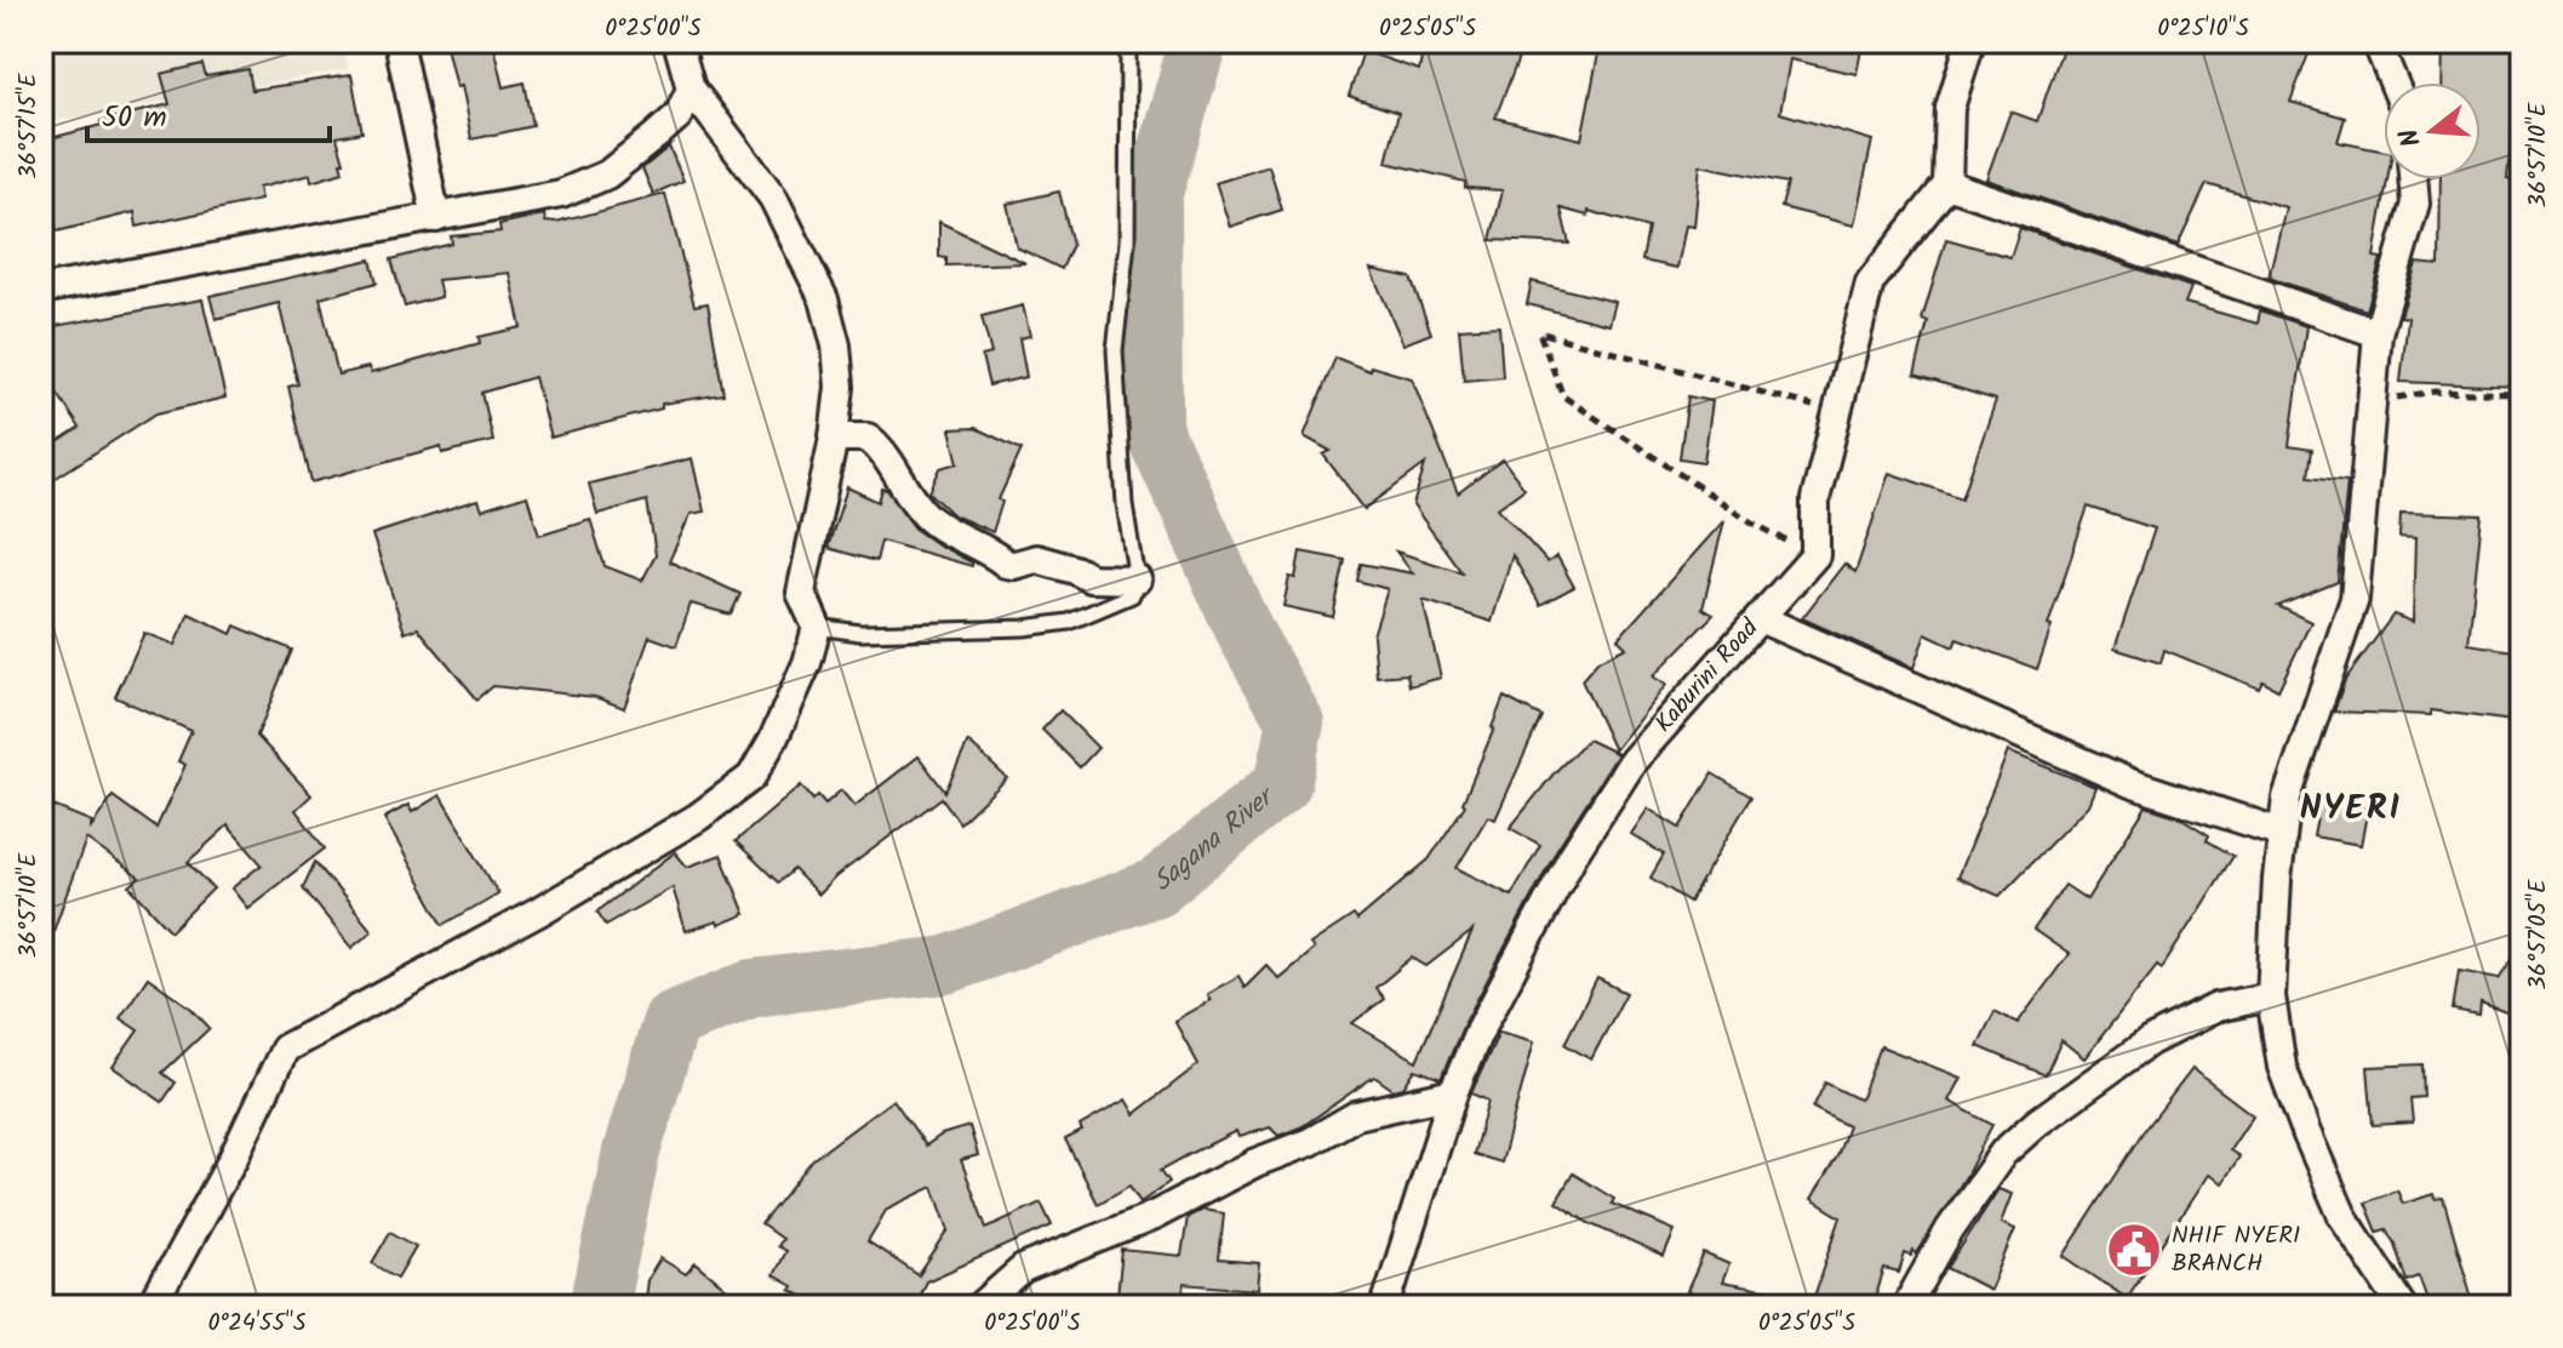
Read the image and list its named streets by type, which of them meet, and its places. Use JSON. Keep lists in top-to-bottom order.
{
  "streets": {
    "street": ["Kaburini Road"]
  },
  "districts": ["NYERI"],
  "water": ["Sagana River"],
  "places": {
    "public building": ["NHIF NYERI BRANCH"]
  },
  "scale_bar": "50 m",
  "north": "left",
  "coordinates": [
    "0°25'00\"S",
    "0°25'05\"S",
    "0°25'10\"S",
    "36°57'15\"E",
    "36°57'10\"E",
    "36°57'05\"E",
    "0°24'55\"S"
  ]
}
